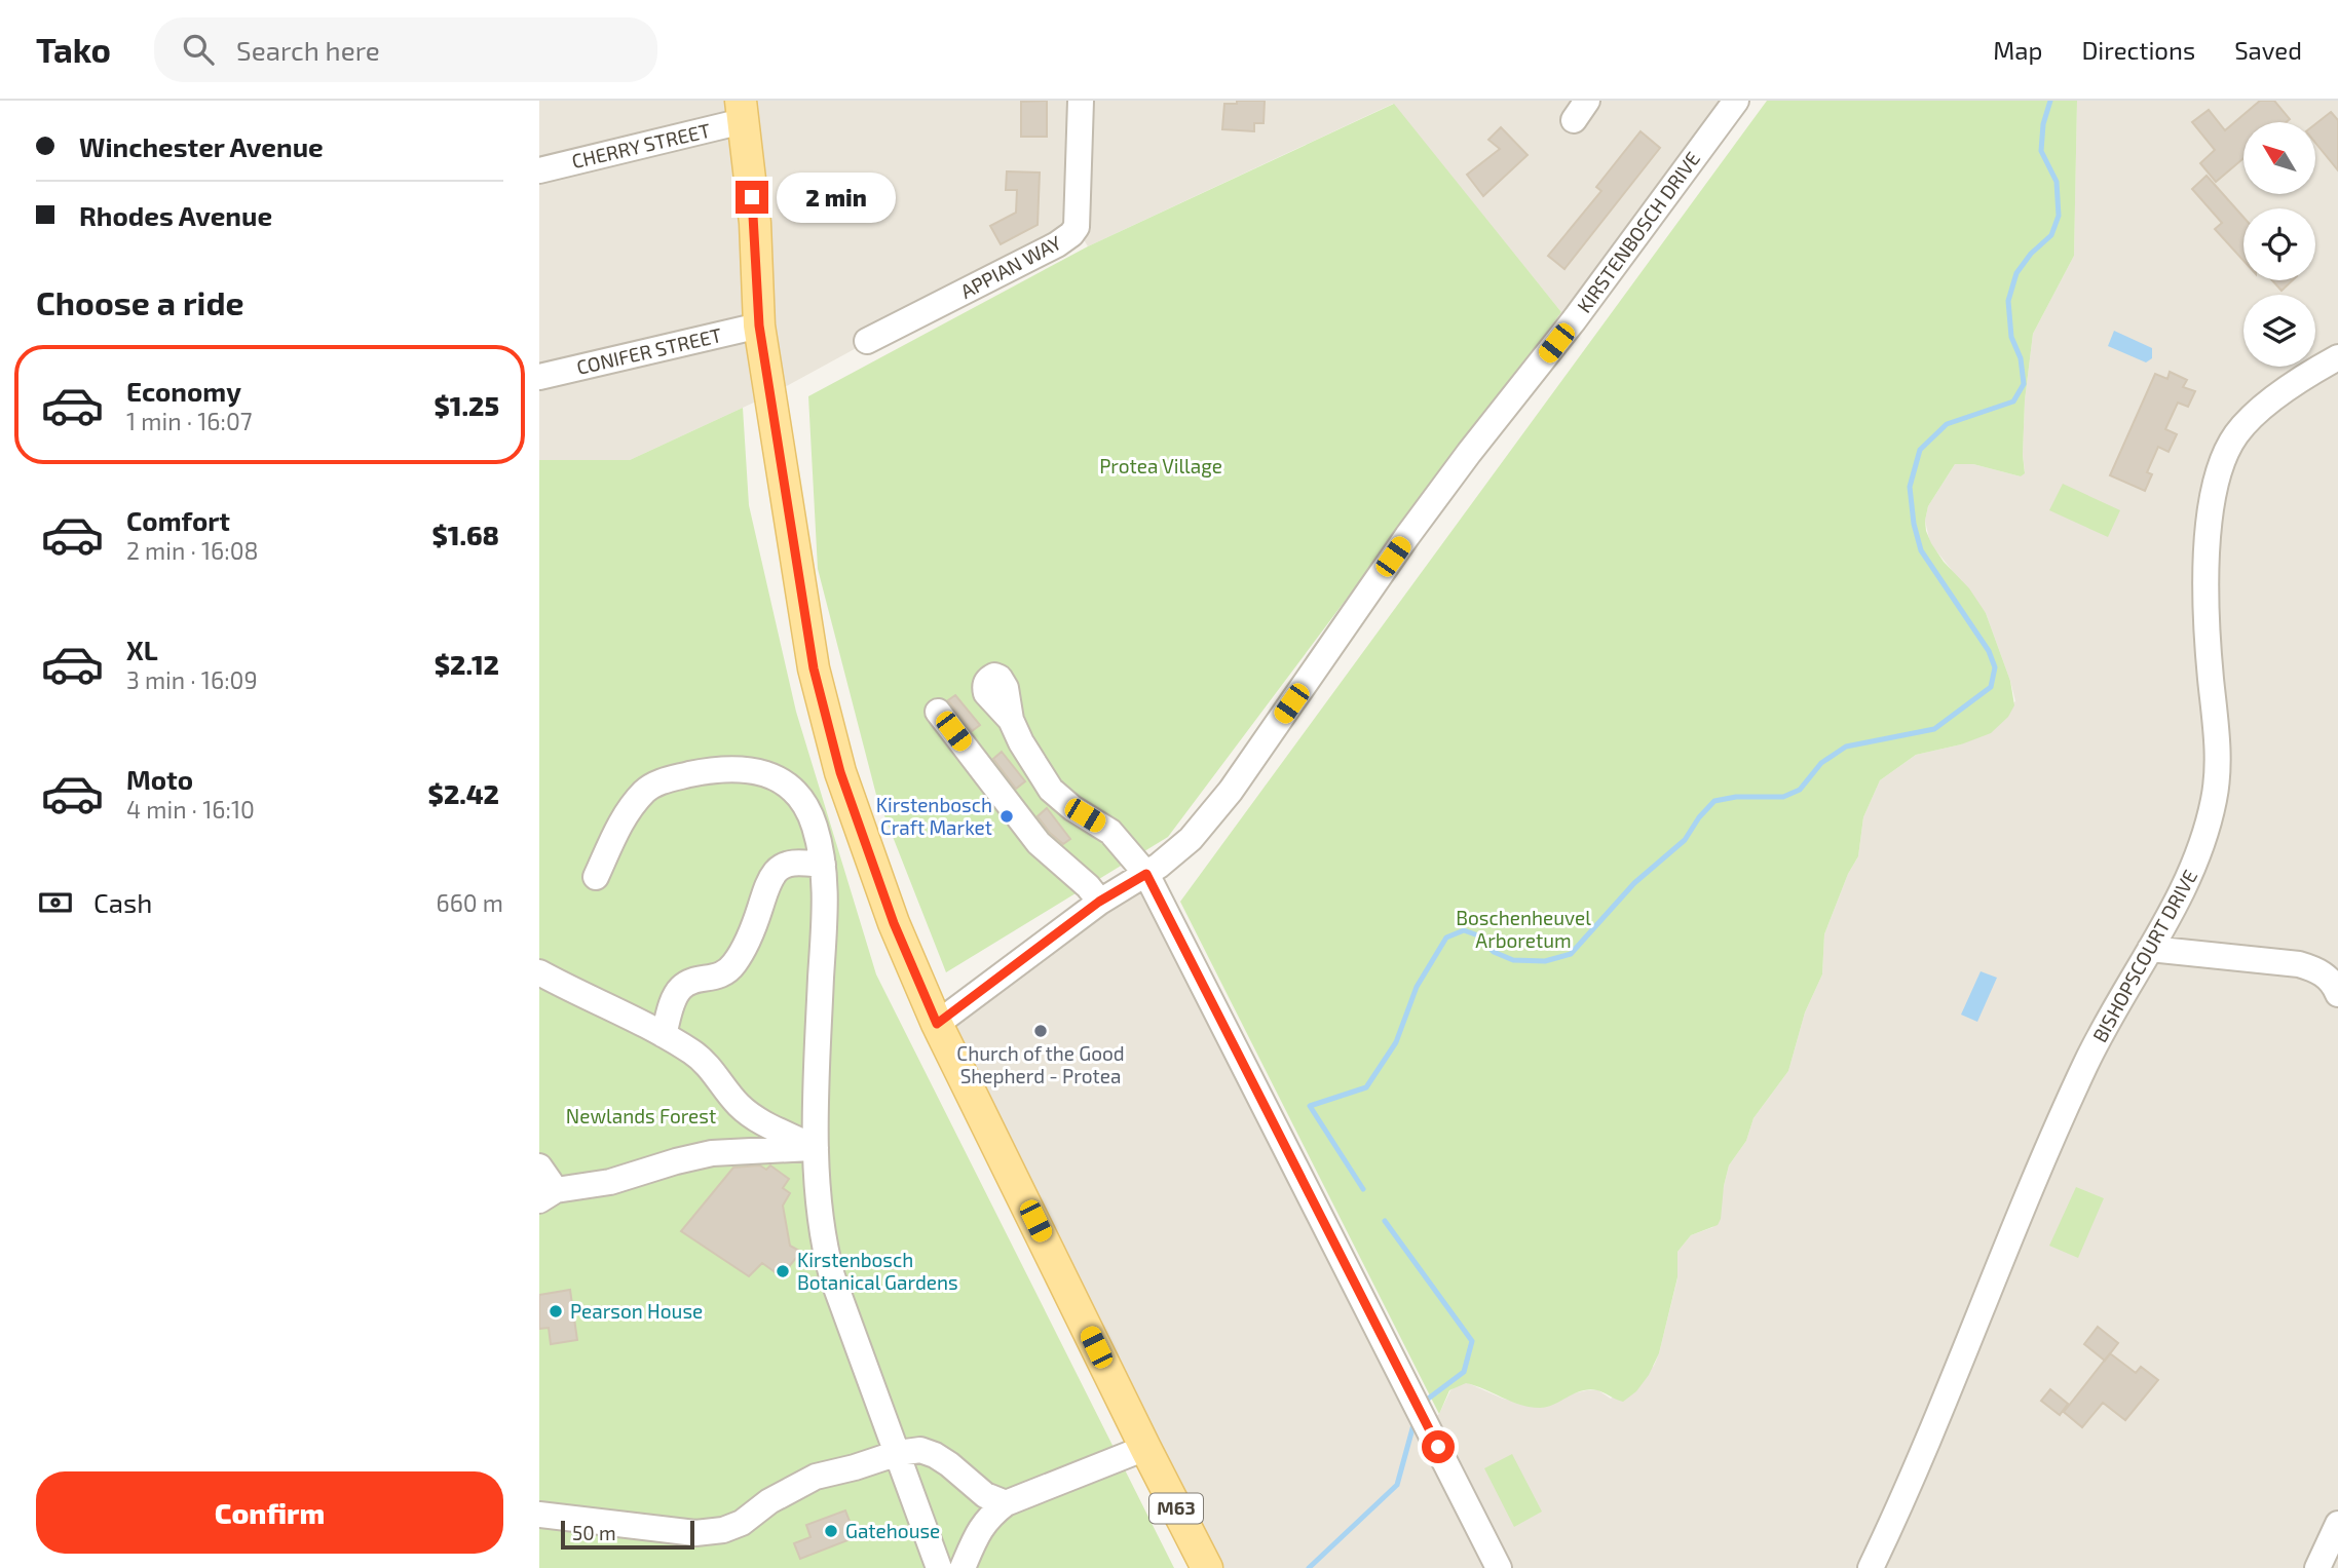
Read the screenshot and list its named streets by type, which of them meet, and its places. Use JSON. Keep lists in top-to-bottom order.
{
  "streets": {
    "main road": ["M63"],
    "street": [
      "CHERRY STREET",
      "KIRSTENBOSCH DRIVE",
      "APPIAN WAY",
      "CONIFER STREET",
      "BISHOPSCOURT DRIVE"
    ]
  },
  "crossings": [
    ["CHERRY STREET", "M63"],
    ["KIRSTENBOSCH DRIVE", "M63"],
    ["CONIFER STREET", "M63"]
  ],
  "parks": ["Protea Village", "Boschenheuvel Arboretum", "Newlands Forest"],
  "places": [
    "Kirstenbosch Craft Market",
    "Church of the Good Shepherd - Protea",
    "Kirstenbosch Botanical Gardens",
    "Pearson House",
    "Gatehouse"
  ],
  "scale_bar": "50 m",
  "north": "top left",
  "page": {
    "header": "Tako",
    "search": "Search here",
    "nav": ["Map", "Directions", "Saved"],
    "banner": ["Winchester Avenue", "Rhodes Avenue"],
    "bubble": "2 min",
    "heading": "Choose a ride",
    "list": [
      {
        "name": "Economy",
        "note": "1 min · 16:07",
        "value": "$1.25"
      },
      {
        "name": "Comfort",
        "note": "2 min · 16:08",
        "value": "$1.68"
      },
      {
        "name": "XL",
        "note": "3 min · 16:09",
        "value": "$2.12"
      },
      {
        "name": "Moto",
        "note": "4 min · 16:10",
        "value": "$2.42"
      }
    ],
    "pay": ["Cash", "660 m"],
    "buttons": "Confirm",
    "scale": "50 m"
  }
}
